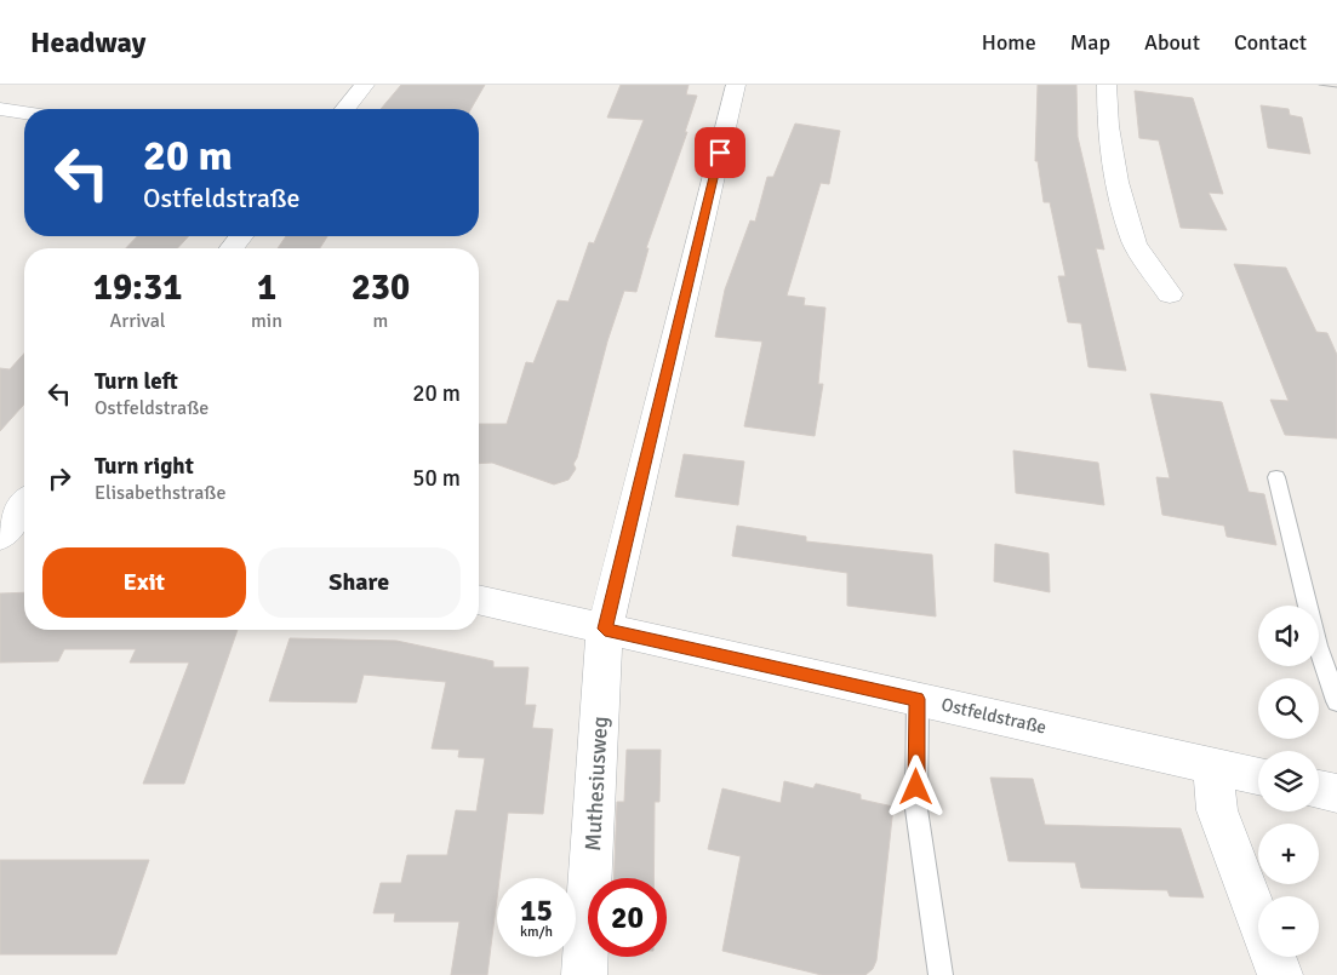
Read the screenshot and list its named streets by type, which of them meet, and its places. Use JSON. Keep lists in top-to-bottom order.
{
  "streets": {
    "street": ["Ostfeldstraße", "Muthesiusweg"]
  },
  "crossings": [
    ["Ostfeldstraße", "Muthesiusweg"]
  ],
  "page": {
    "header": "Headway",
    "nav": [
      "Home",
      "Map",
      "About",
      "Contact"
    ],
    "turn": ["20 m", "Ostfeldstraße"],
    "eta": [
      "19:31",
      "Arrival",
      "1",
      "min",
      "230",
      "m"
    ],
    "list": [
      {
        "name": "Turn left",
        "note": "Ostfeldstraße",
        "value": "20 m"
      },
      {
        "name": "Turn right",
        "note": "Elisabethstraße",
        "value": "50 m"
      }
    ],
    "buttons": ["Exit", "Share"],
    "map_buttons": ["+", "−"],
    "speed": "15 km/h",
    "limit": "20"
  }
}
